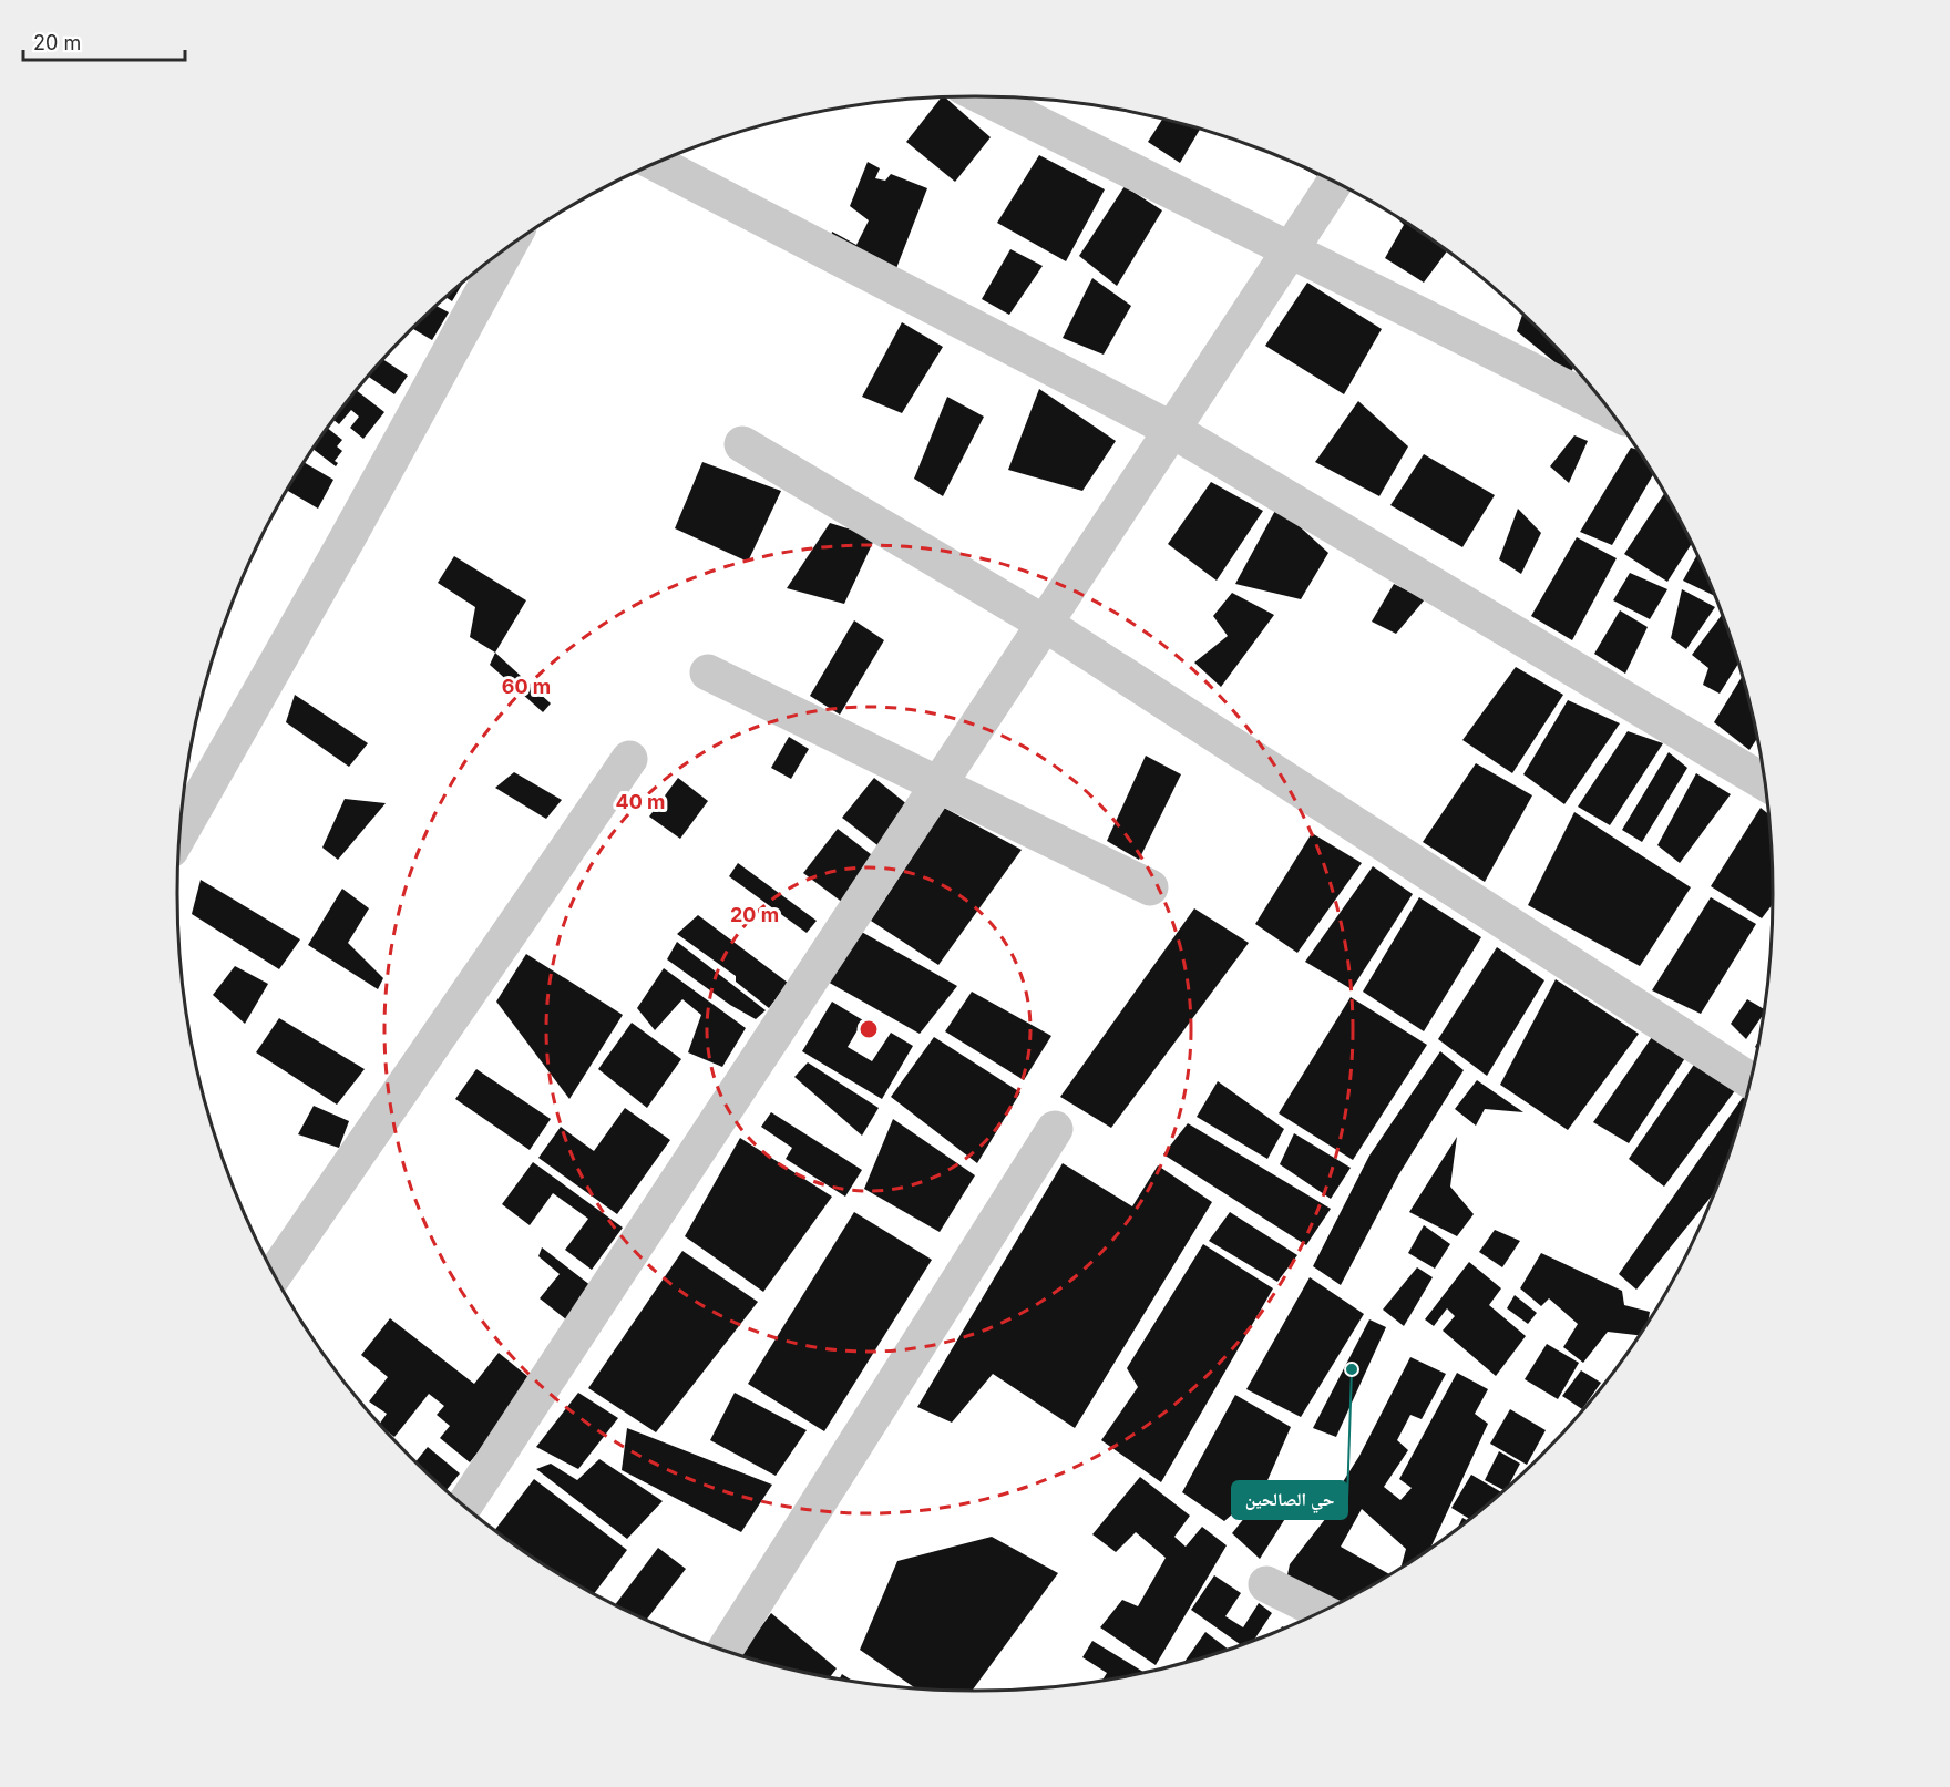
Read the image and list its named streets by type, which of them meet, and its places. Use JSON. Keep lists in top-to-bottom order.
{
  "places": ["حي الصالحين"],
  "scale_bar": "20 m",
  "rings": ["60 m", "40 m", "20 m"]
}
